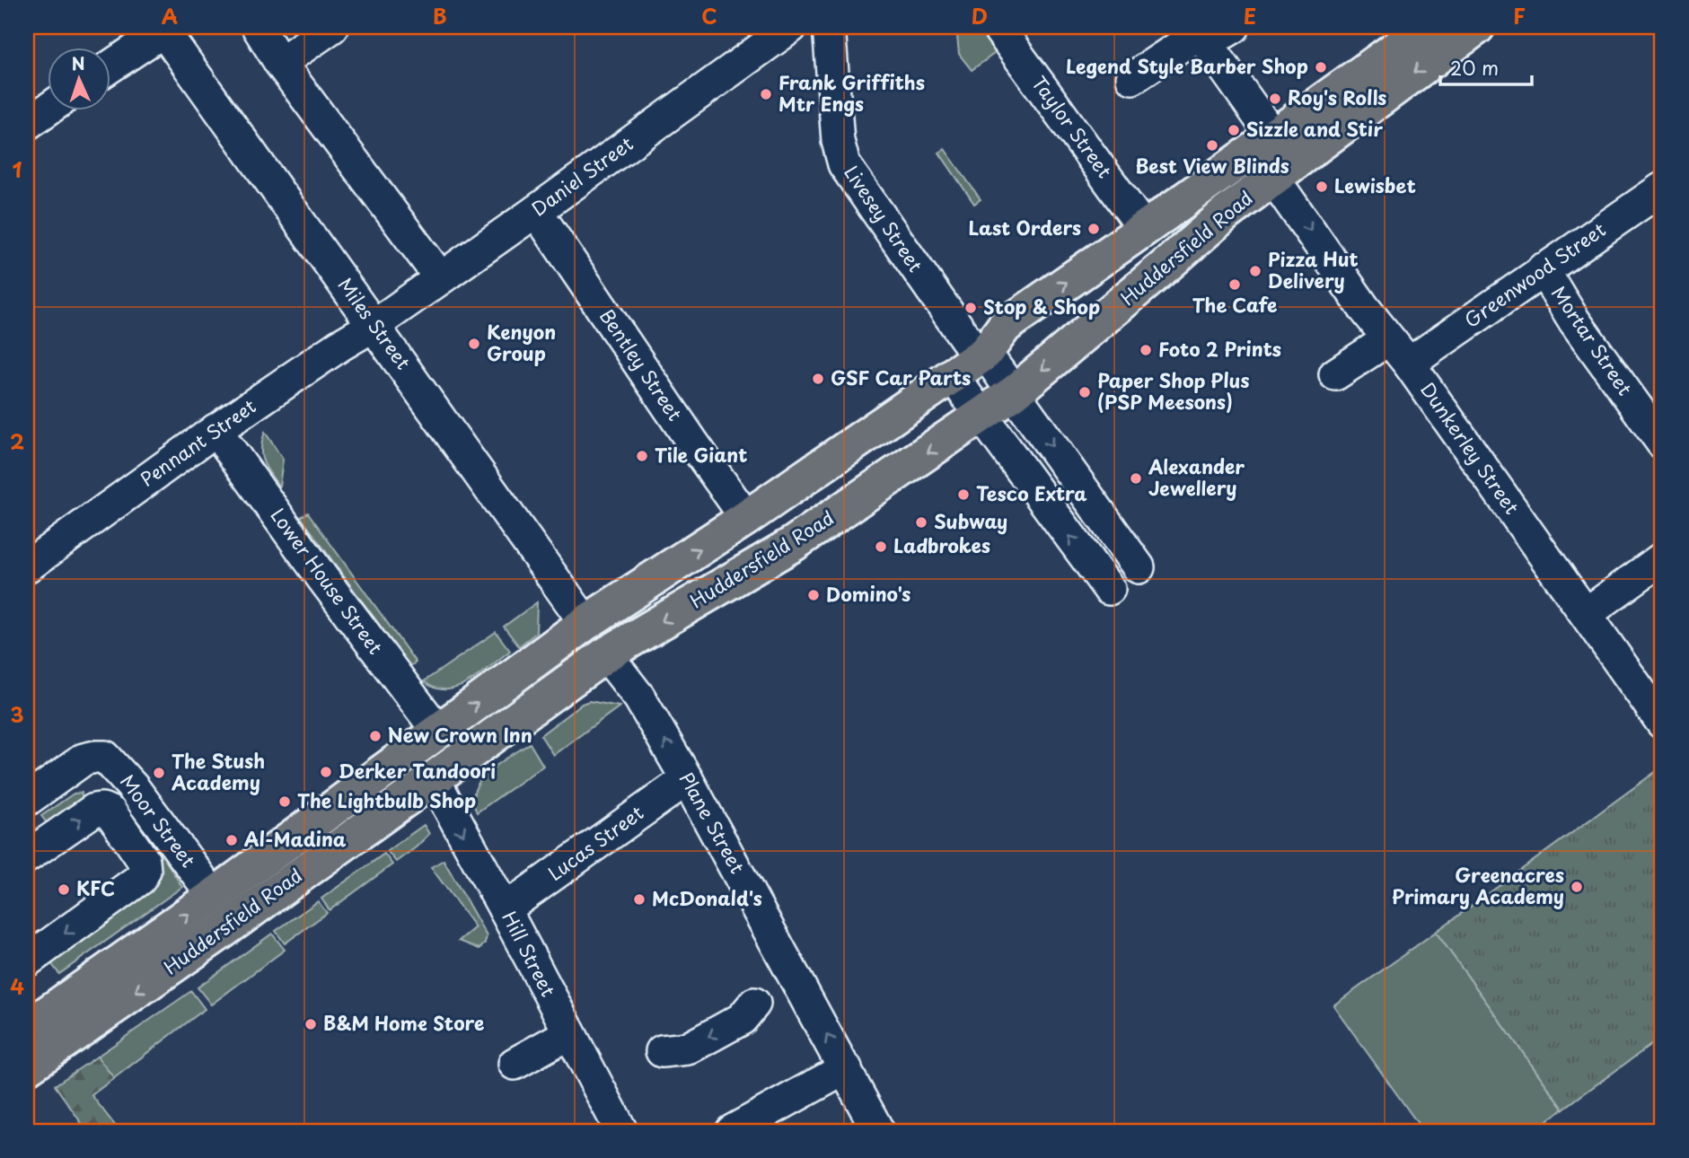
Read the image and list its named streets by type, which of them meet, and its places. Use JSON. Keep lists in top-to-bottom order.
{
  "streets": {
    "main road": ["Huddersfield Road"],
    "street": [
      "Taylor Street",
      "Daniel Street",
      "Livesey Street",
      "Greenwood Street",
      "Miles Street",
      "Mortar Street",
      "Bentley Street",
      "Pennant Street",
      "Dunkerley Street",
      "Lower House Street",
      "Moor Street",
      "Plane Street",
      "Lucas Street",
      "Hill Street"
    ]
  },
  "crossings": [
    ["Taylor Street", "Huddersfield Road"],
    ["Daniel Street", "Miles Street"],
    ["Daniel Street", "Bentley Street"],
    ["Daniel Street", "Pennant Street"],
    ["Livesey Street", "Huddersfield Road"],
    ["Huddersfield Road", "Miles Street"],
    ["Huddersfield Road", "Bentley Street"],
    ["Huddersfield Road", "Dunkerley Street"],
    ["Huddersfield Road", "Lower House Street"],
    ["Huddersfield Road", "Moor Street"],
    ["Huddersfield Road", "Plane Street"],
    ["Huddersfield Road", "Hill Street"],
    ["Greenwood Street", "Mortar Street"],
    ["Greenwood Street", "Dunkerley Street"],
    ["Miles Street", "Pennant Street"],
    ["Pennant Street", "Lower House Street"],
    ["Plane Street", "Lucas Street"],
    ["Lucas Street", "Hill Street"]
  ],
  "one_way": ["Plane Street", "Hill Street"],
  "places": [
    "Legend Style Barber Shop",
    "Frank Griffiths Mtr Engs",
    "Roy's Rolls",
    "Sizzle and Stir",
    "Best View Blinds",
    "Lewisbet",
    "Last Orders",
    "Pizza Hut Delivery",
    "The Cafe",
    "Stop & Shop",
    "Kenyon Group",
    "Foto 2 Prints",
    "GSF Car Parts",
    "Paper Shop Plus (PSP Meesons)",
    "Tile Giant",
    "Alexander Jewellery",
    "Tesco Extra",
    "Subway",
    "Ladbrokes",
    "Domino's",
    "New Crown Inn",
    "Derker Tandoori",
    "The Stush Academy",
    "The Lightbulb Shop",
    "Al-Madina",
    "Greenacres Primary Academy",
    "KFC",
    "McDonald's",
    "B&M Home Store"
  ],
  "scale_bar": "20 m",
  "north": "top",
  "grid": {
    "columns": [
      "A",
      "B",
      "C",
      "D",
      "E",
      "F"
    ],
    "rows": [
      "1",
      "2",
      "3",
      "4"
    ]
  }
}
